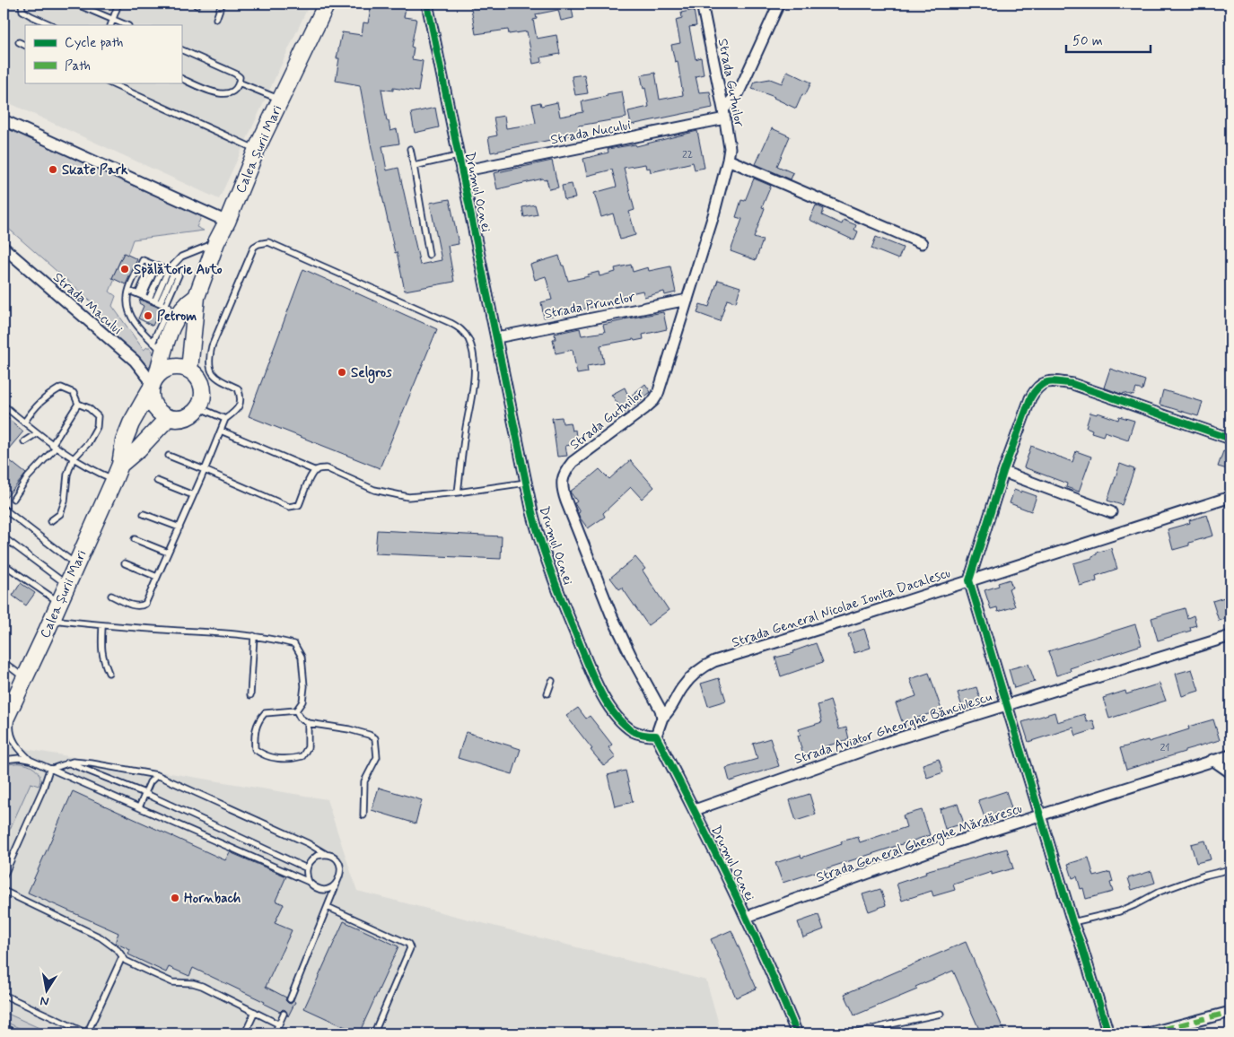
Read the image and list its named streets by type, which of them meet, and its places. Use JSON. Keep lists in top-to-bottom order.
{
  "streets": {
    "main road": ["Calea Șurii Mari"],
    "street": [
      "Strada Gutuilor",
      "Strada Nucului",
      "Drumul Ocnei",
      "Strada Macului",
      "Strada Prunelor",
      "Strada General Nicolae Ionita Dacalescu",
      "Strada Aviator Gheorghe Bănciulescu",
      "Strada General Gheorghe Mărdărescu"
    ]
  },
  "crossings": [
    ["Strada Gutuilor", "Strada Nucului"],
    ["Strada Gutuilor", "Strada Prunelor"],
    ["Strada Gutuilor", "Strada General Nicolae Ionita Dacalescu"],
    ["Strada Nucului", "Drumul Ocnei"],
    ["Calea Șurii Mari", "Strada Macului"],
    ["Drumul Ocnei", "Strada Prunelor"],
    ["Drumul Ocnei", "Strada Aviator Gheorghe Bănciulescu"],
    ["Drumul Ocnei", "Strada General Gheorghe Mărdărescu"]
  ],
  "places": [
    "Skate Park",
    "Spălătorie Auto",
    "Petrom",
    "Selgros",
    "Hornbach"
  ],
  "house_numbers": ["22", "21"],
  "legend": ["Cycle path", "Path"],
  "scale_bar": "50 m",
  "north": "bottom"
}
